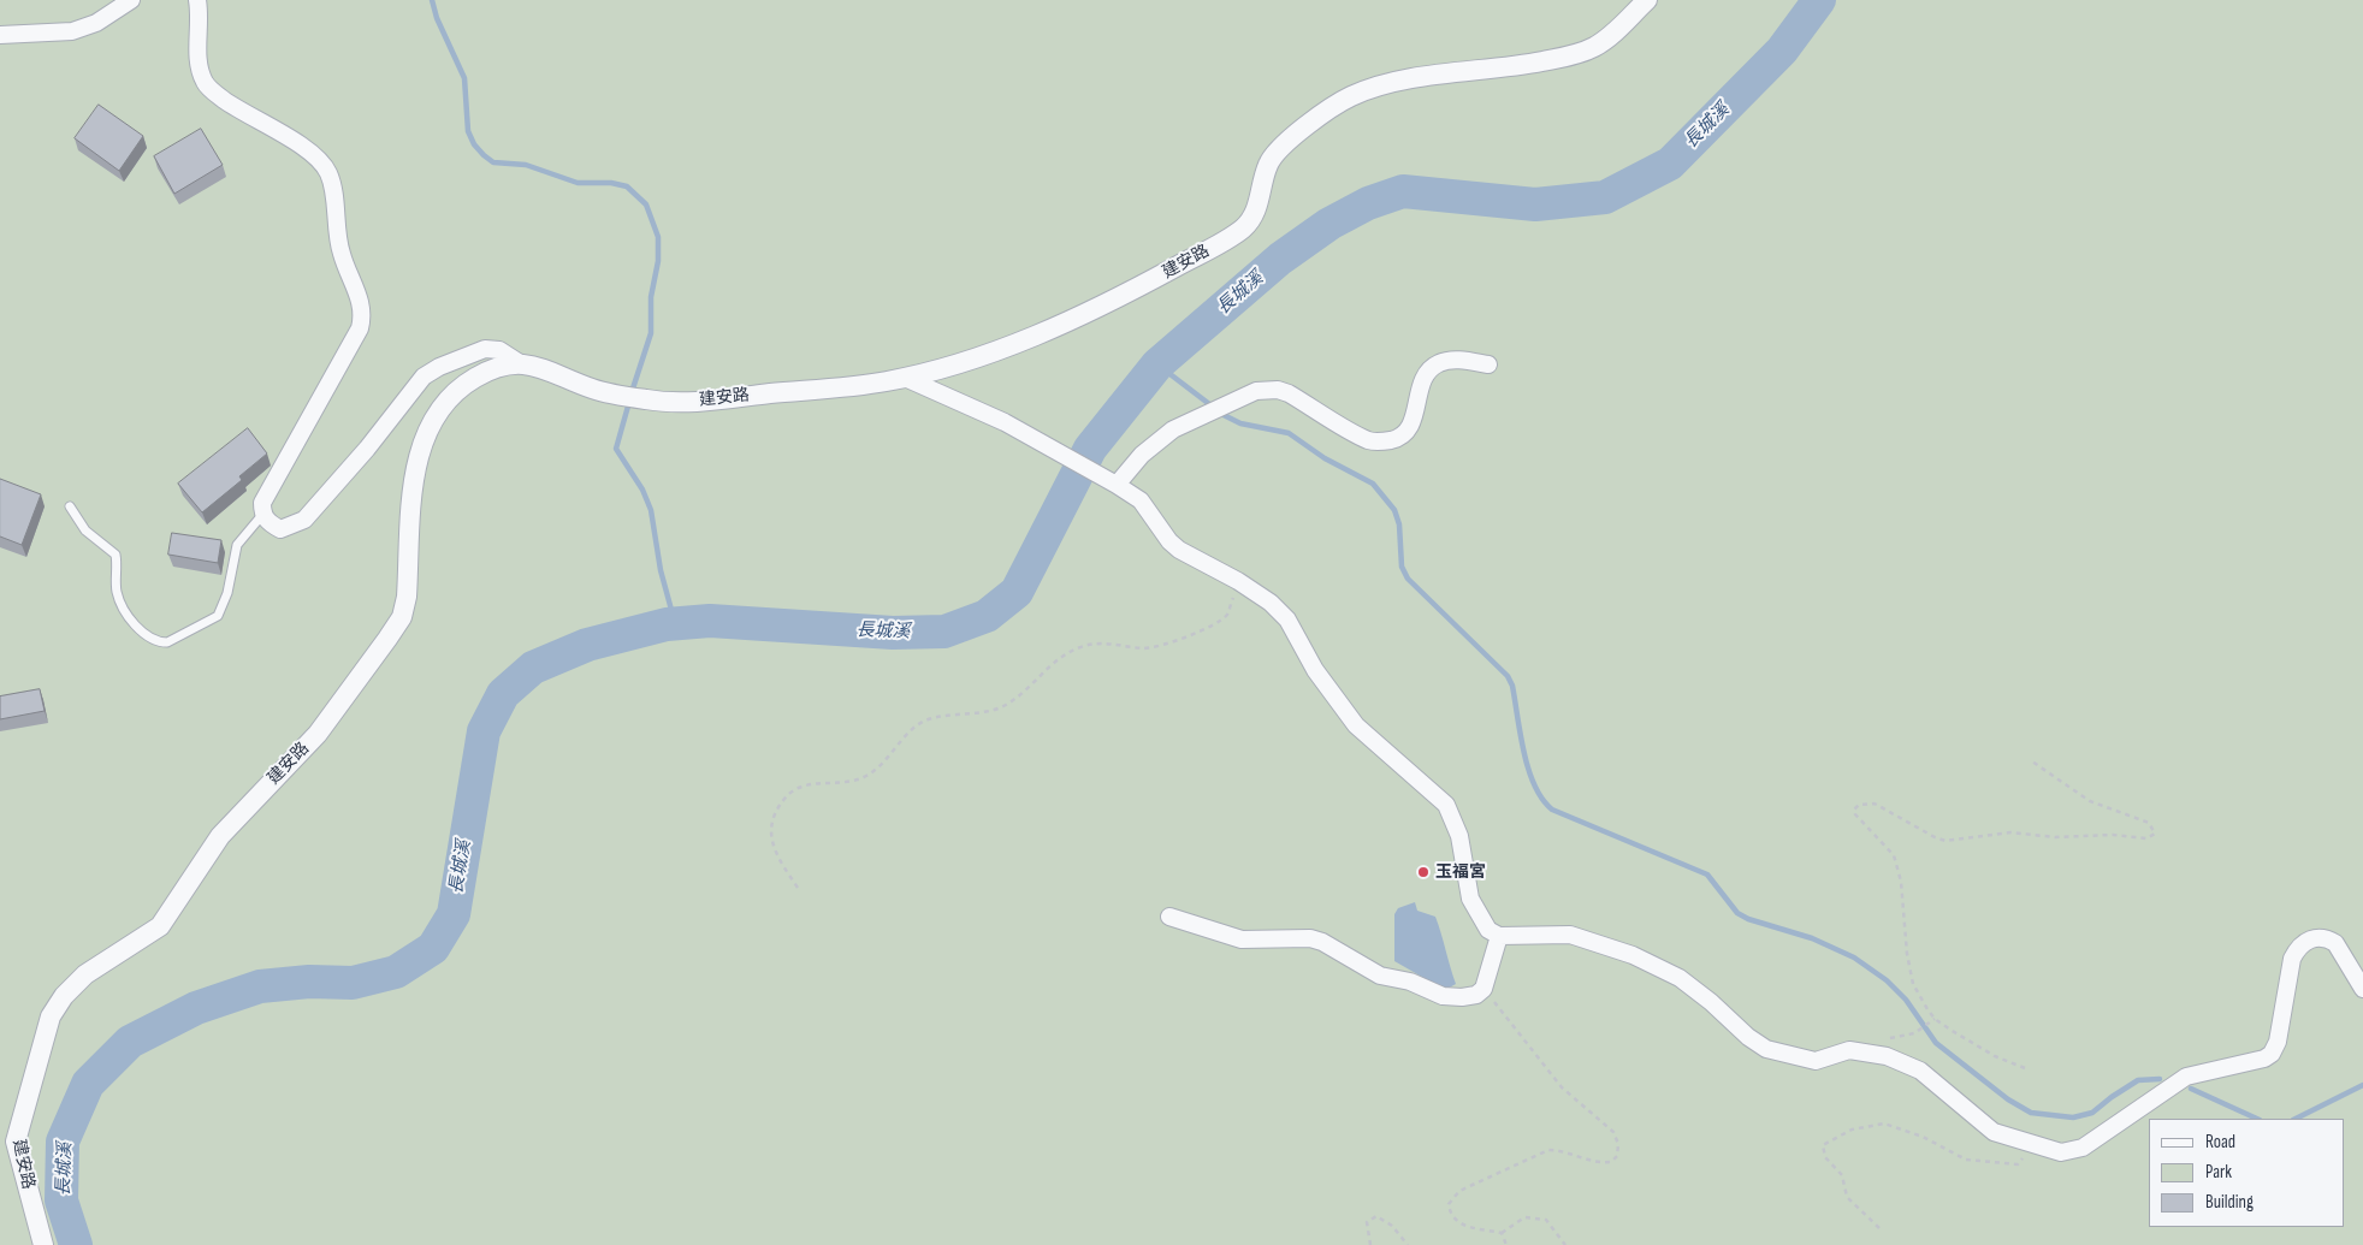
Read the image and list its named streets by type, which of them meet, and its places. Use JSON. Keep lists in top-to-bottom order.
{
  "streets": {
    "street": ["建安路"]
  },
  "water": ["長城溪"],
  "places": ["玉福宮"],
  "legend": ["Road", "Park", "Building"]
}
